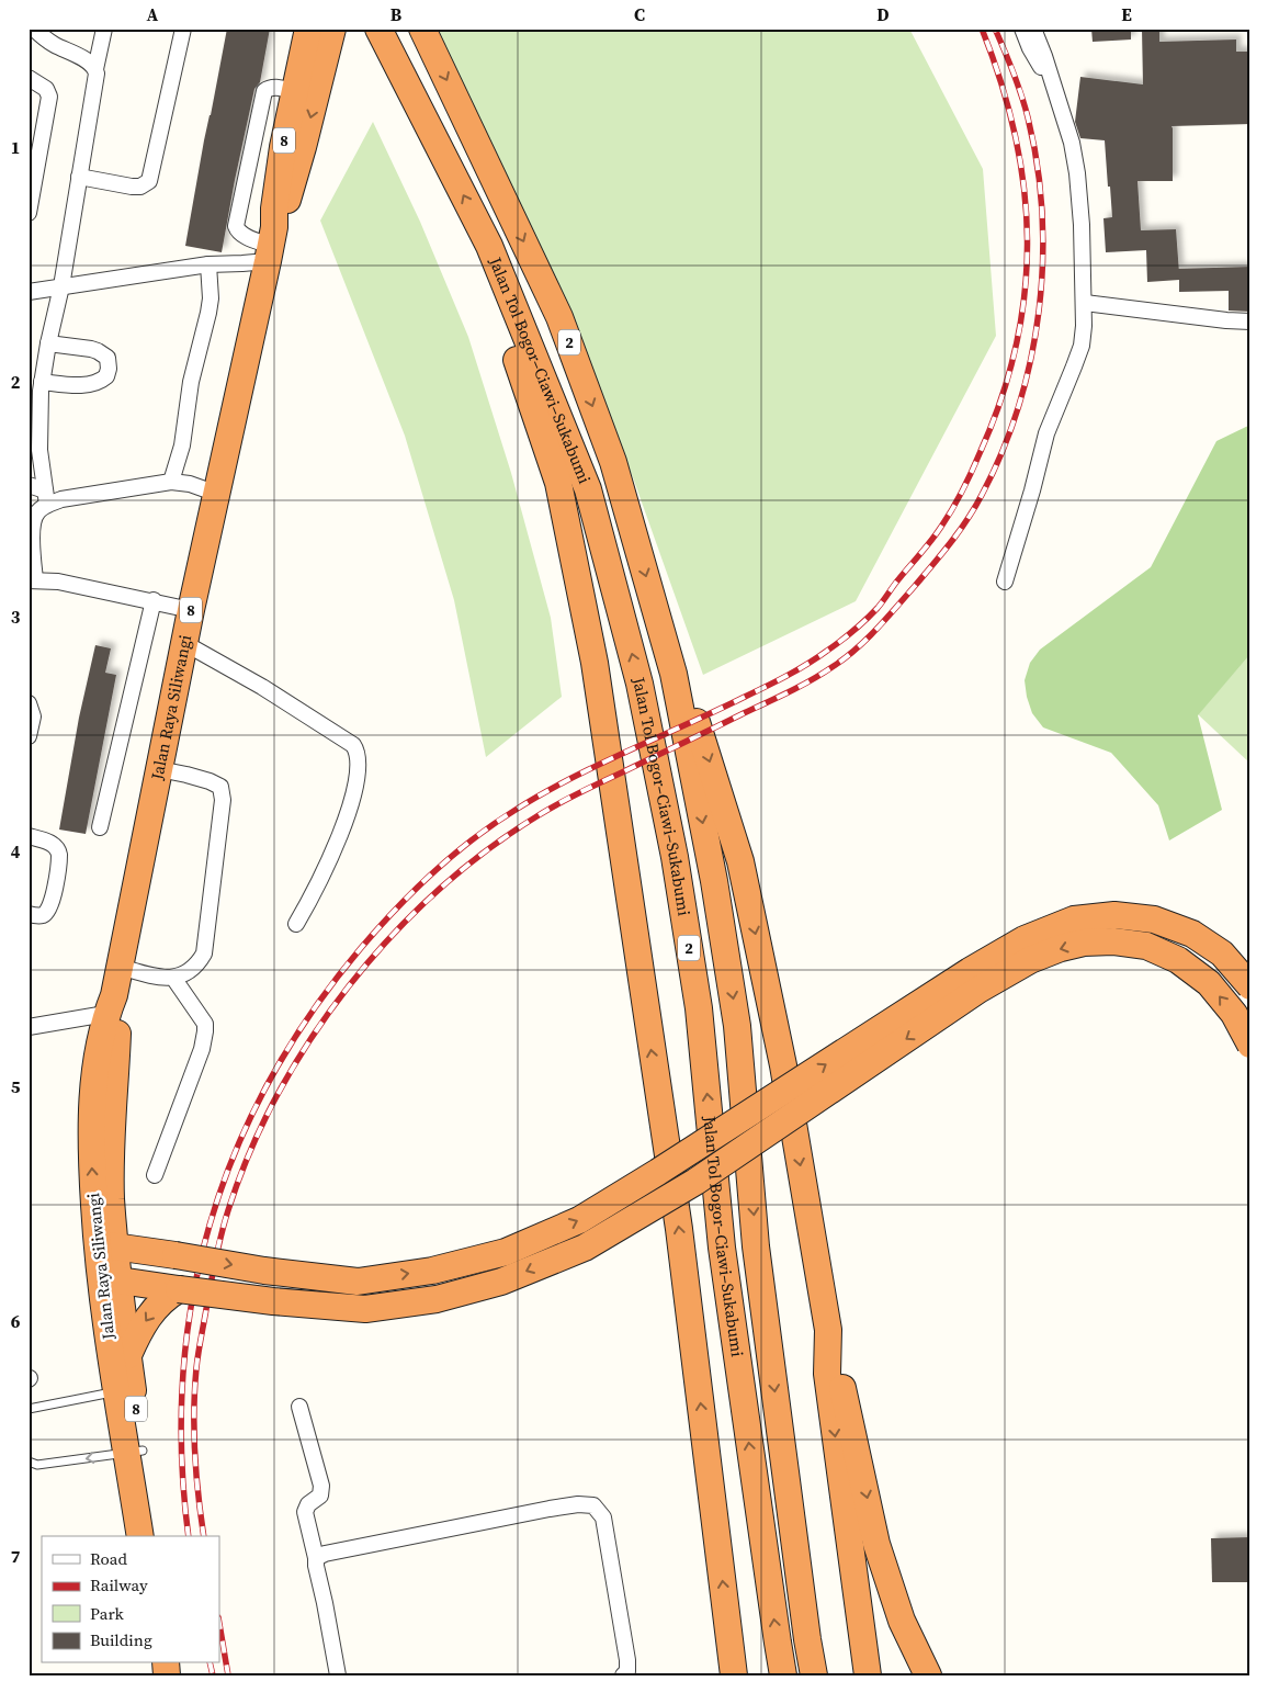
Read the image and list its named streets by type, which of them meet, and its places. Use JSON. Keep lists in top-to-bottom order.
{
  "streets": {
    "highway": [
      "8",
      "2",
      "Jalan Tol Bogor–Ciawi–Sukabumi",
      "Jalan Raya Siliwangi"
    ]
  },
  "legend": [
    "Road",
    "Railway",
    "Park",
    "Building"
  ],
  "grid": {
    "columns": [
      "A",
      "B",
      "C",
      "D",
      "E"
    ],
    "rows": [
      "1",
      "2",
      "3",
      "4",
      "5",
      "6",
      "7"
    ]
  }
}
